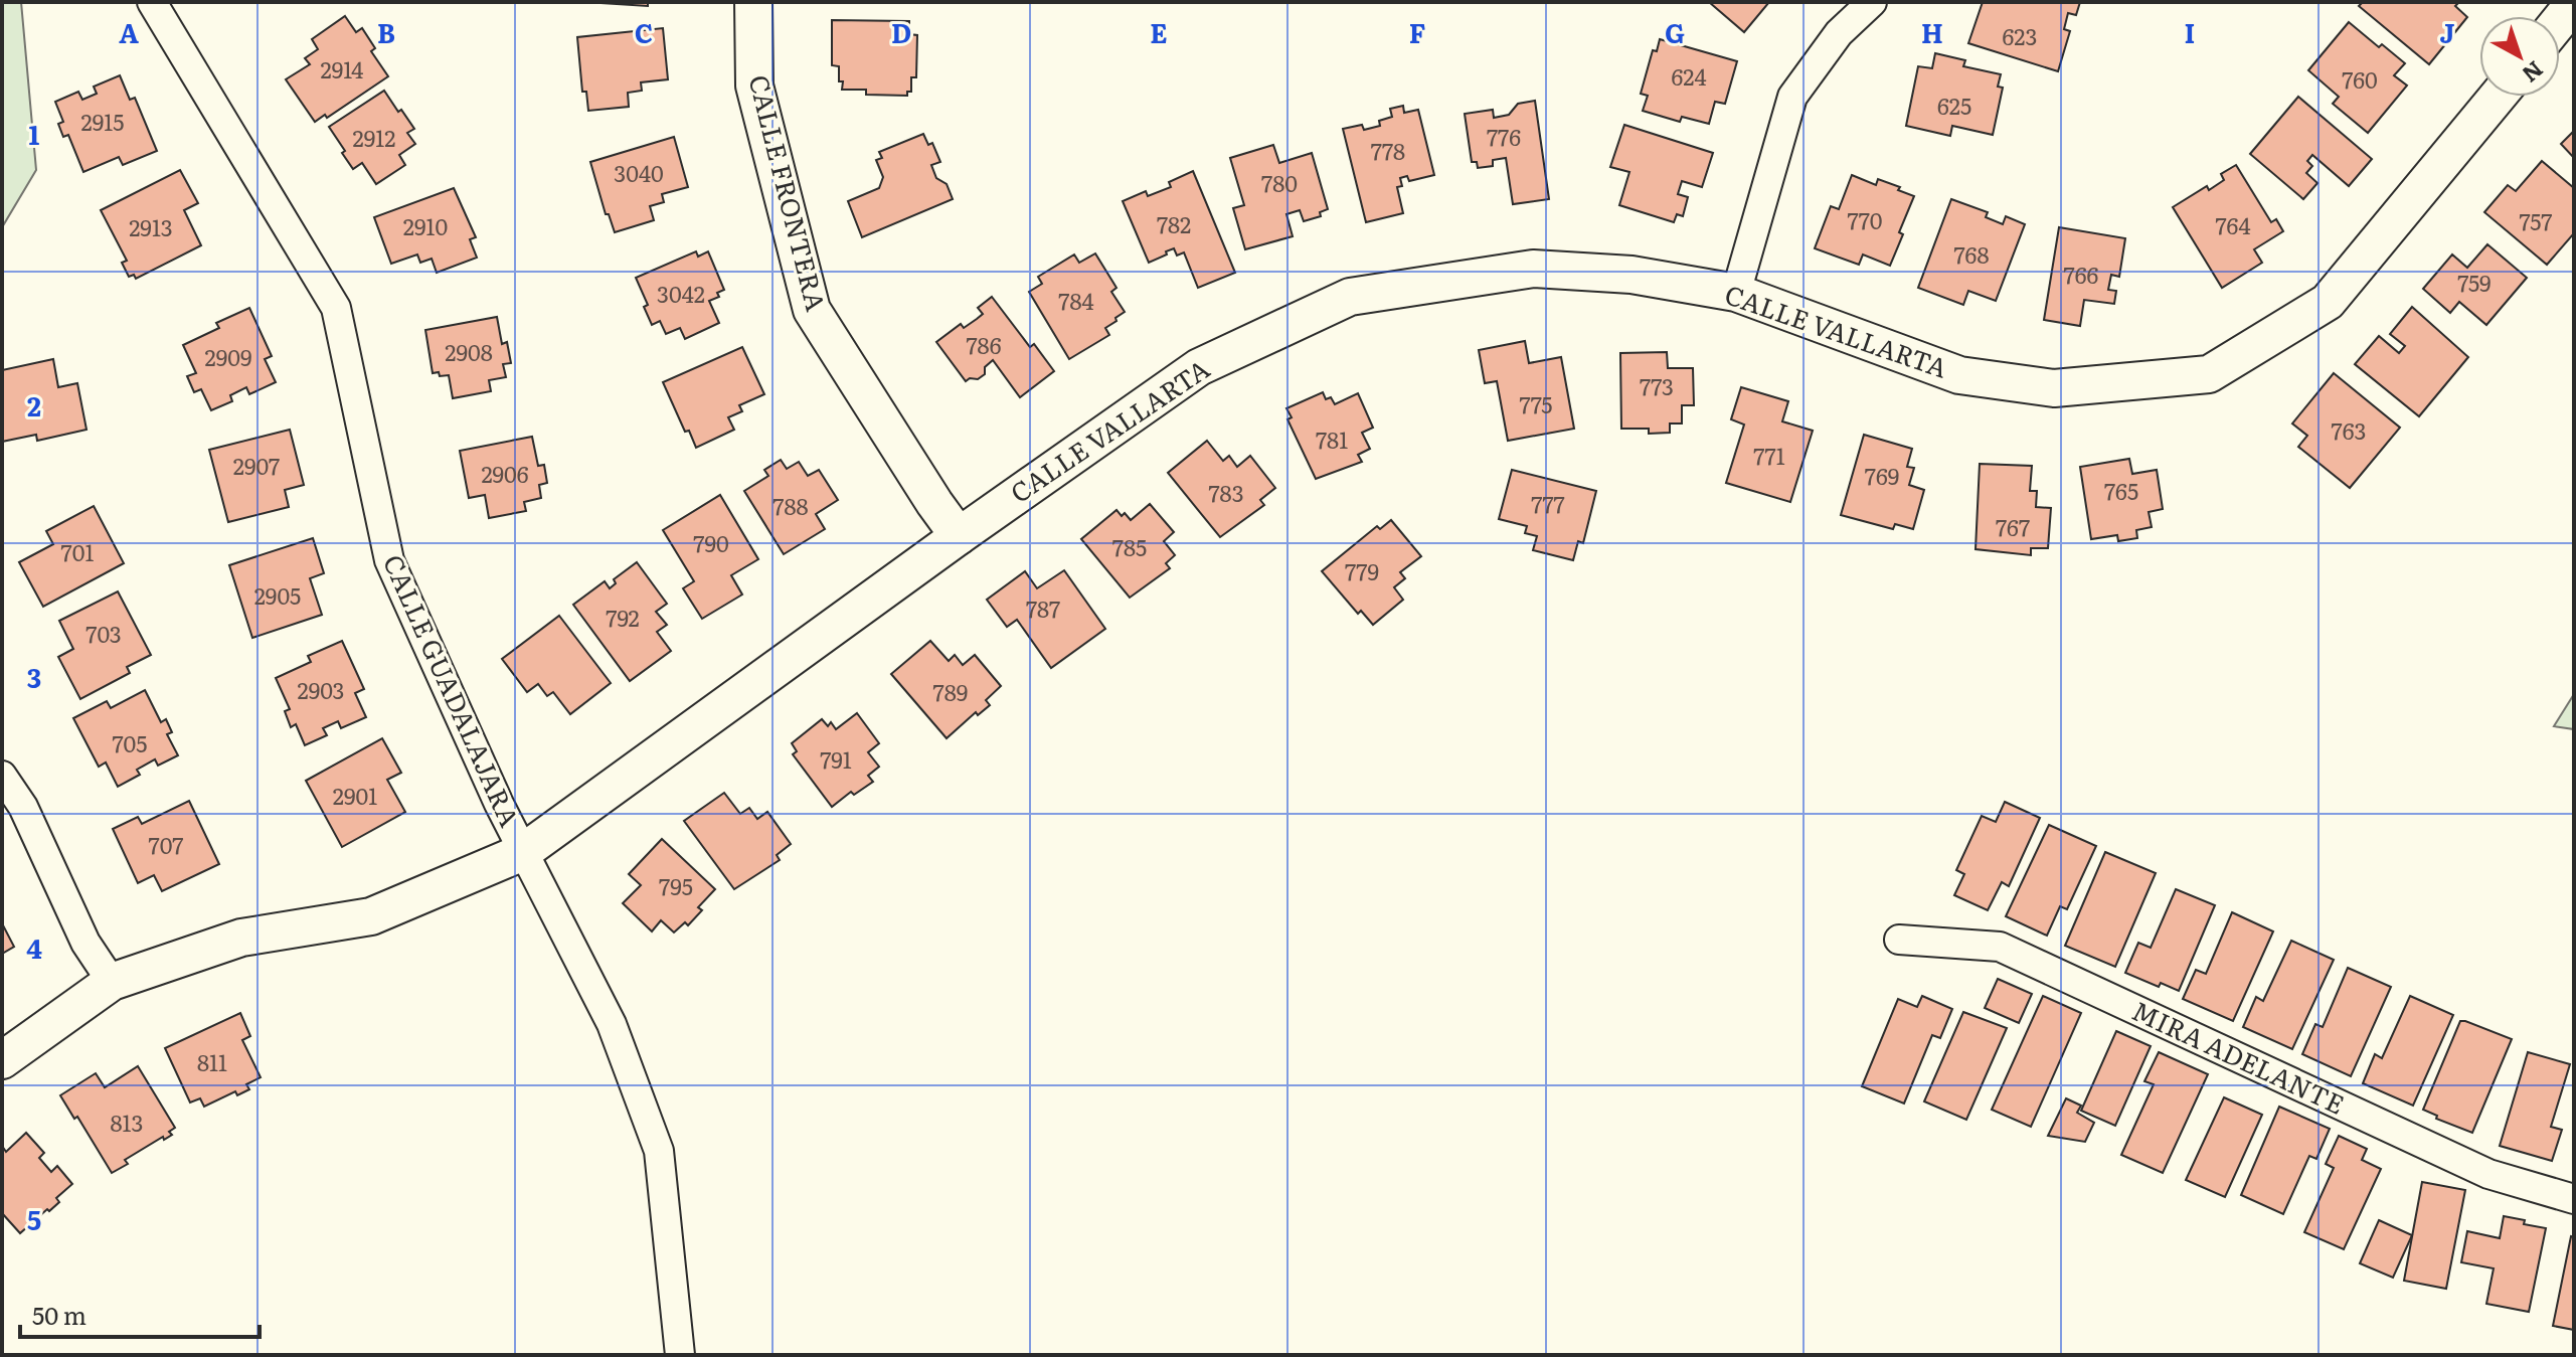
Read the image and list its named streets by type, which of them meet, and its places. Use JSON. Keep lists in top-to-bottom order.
{
  "streets": {
    "street": [
      "CALLE FRONTERA",
      "CALLE VALLARTA",
      "CALLE GUADALAJARA",
      "MIRA ADELANTE"
    ]
  },
  "crossings": [
    ["CALLE FRONTERA", "CALLE VALLARTA"],
    ["CALLE VALLARTA", "CALLE GUADALAJARA"]
  ],
  "house_numbers": [
    "623",
    "2914",
    "624",
    "760",
    "625",
    "2915",
    "776",
    "2912",
    "778",
    "3040",
    "780",
    "770",
    "757",
    "782",
    "764",
    "2910",
    "2913",
    "768",
    "766",
    "759",
    "3042",
    "784",
    "786",
    "2908",
    "2909",
    "773",
    "775",
    "763",
    "781",
    "771",
    "2907",
    "2906",
    "769",
    "765",
    "783",
    "777",
    "788",
    "767",
    "790",
    "785",
    "701",
    "779",
    "2905",
    "787",
    "792",
    "703",
    "2903",
    "789",
    "705",
    "791",
    "2901",
    "707",
    "795",
    "811",
    "813"
  ],
  "scale_bar": "50 m",
  "north": "bottom right",
  "grid": {
    "columns": [
      "A",
      "B",
      "C",
      "D",
      "E",
      "F",
      "G",
      "H",
      "I",
      "J"
    ],
    "rows": [
      "1",
      "2",
      "3",
      "4",
      "5"
    ]
  }
}
